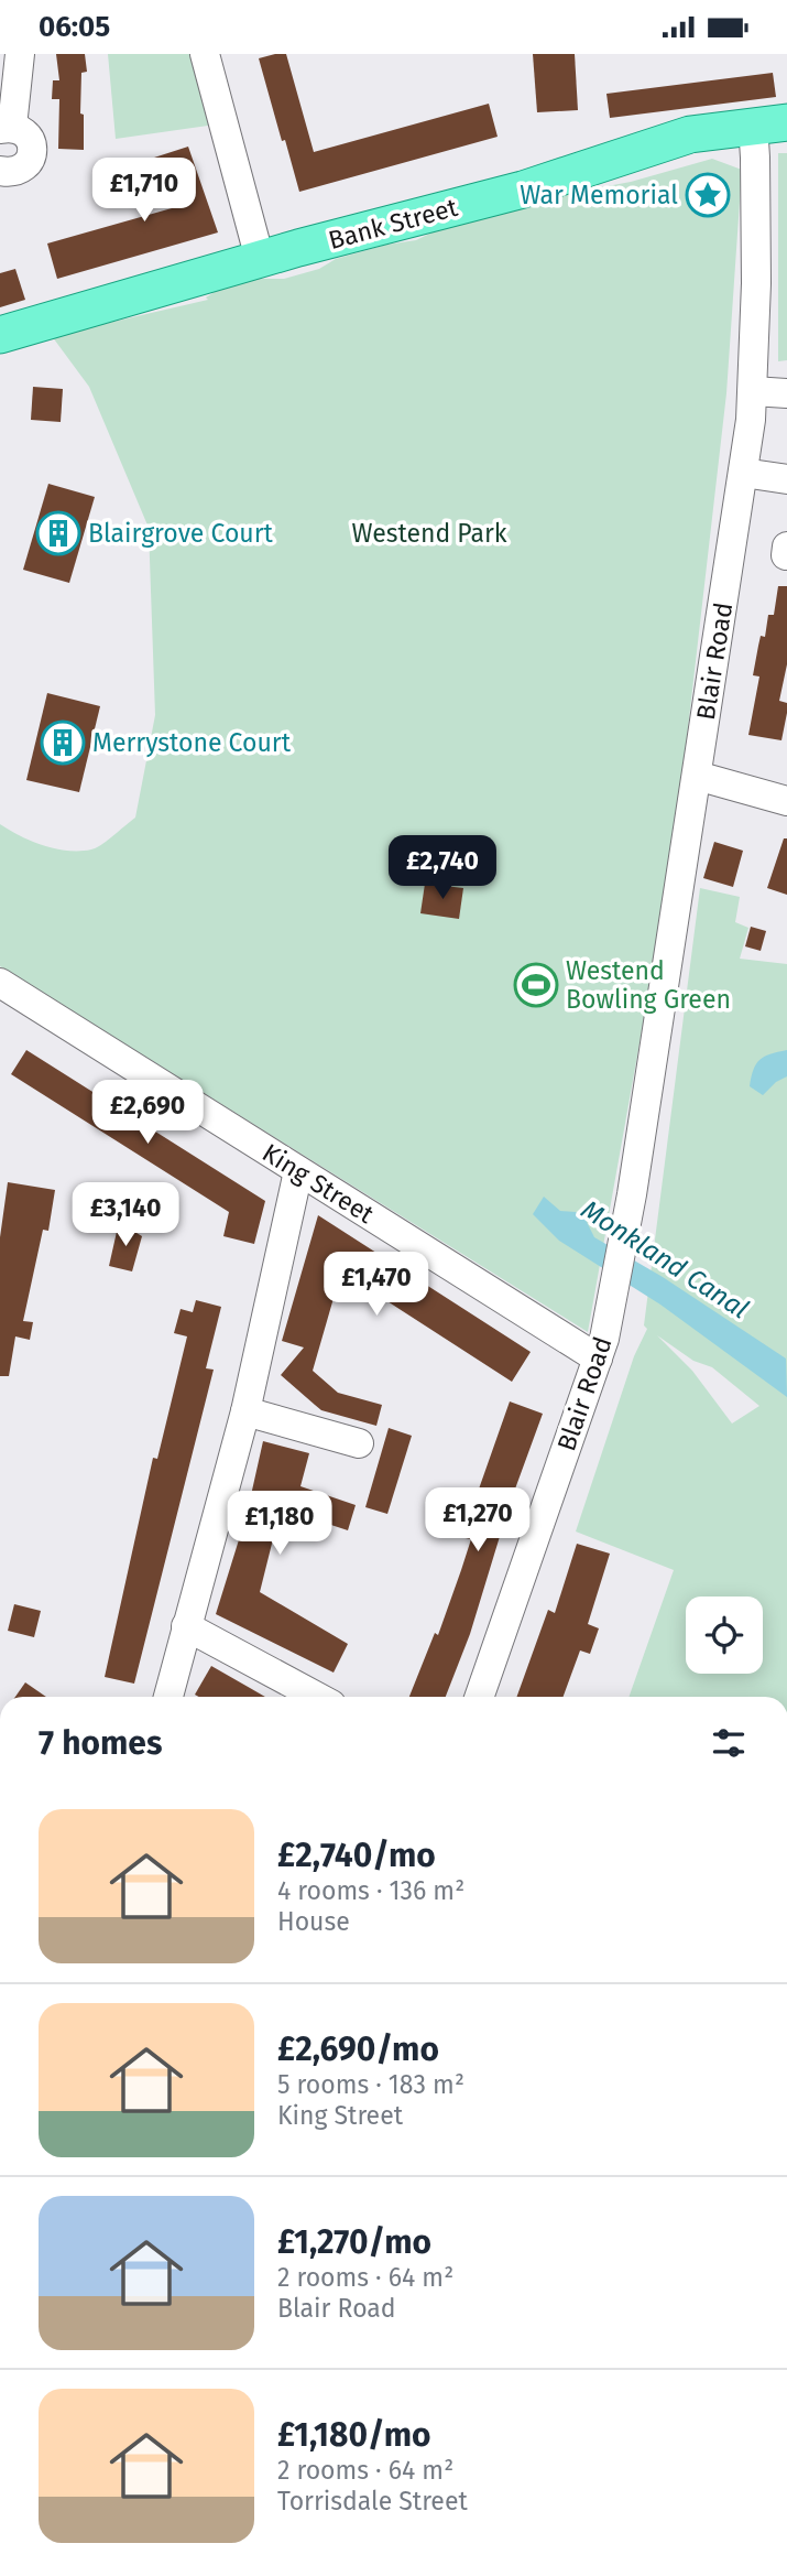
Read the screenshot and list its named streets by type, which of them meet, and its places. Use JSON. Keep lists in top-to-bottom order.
{
  "streets": {
    "main road": ["Bank Street"],
    "street": ["Blair Road", "King Street"]
  },
  "crossings": [
    ["Bank Street", "Blair Road"],
    ["Blair Road", "King Street"]
  ],
  "water": ["Monkland Canal"],
  "parks": ["Westend Park"],
  "places": {
    "place": ["War Memorial"],
    "building": ["Blairgrove Court", "Merrystone Court"],
    "sports": ["Westend Bowling Green"]
  },
  "page": {
    "status": "06:05",
    "price": [
      "£1,710",
      "£2,740",
      "£2,690",
      "£3,140",
      "£1,470",
      "£1,270",
      "£1,180"
    ],
    "heading": "7 homes",
    "list": [
      {
        "name": "£2,740/mo",
        "note": "4 rooms · 136 m² · House"
      },
      {
        "name": "£2,690/mo",
        "note": "5 rooms · 183 m² · King Street"
      },
      {
        "name": "£1,270/mo",
        "note": "2 rooms · 64 m² · Blair Road"
      },
      {
        "name": "£1,180/mo",
        "note": "2 rooms · 64 m² · Torrisdale Street"
      }
    ]
  }
}
